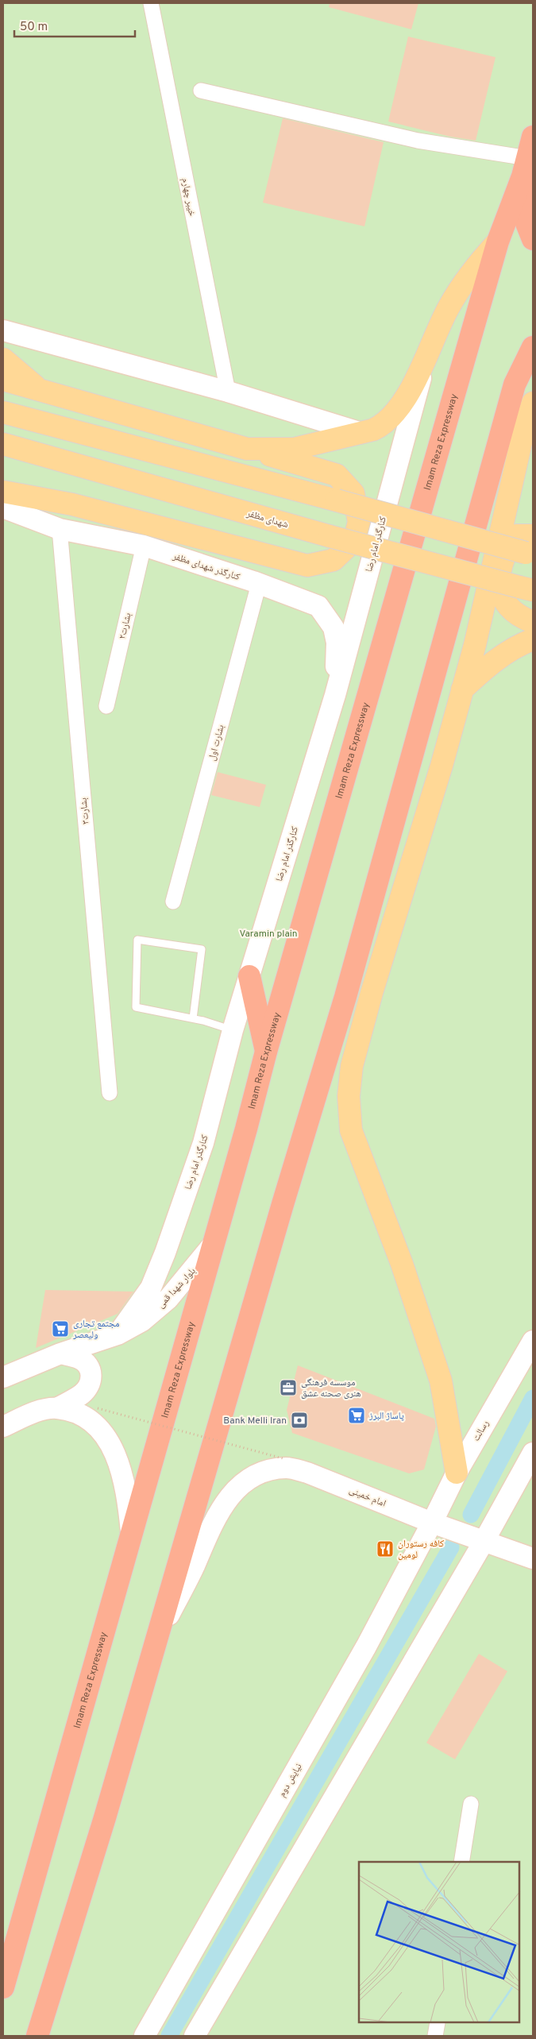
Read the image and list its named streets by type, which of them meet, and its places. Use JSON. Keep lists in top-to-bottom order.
{
  "streets": {
    "highway": ["Imam Reza Expressway"],
    "main road": [
      "شهدای مظفر",
      "کنارگذر امام رضا",
      "کنارگذر شهدای مظفر",
      "بلوار شهدا قمی",
      "رسالت",
      "امام خمینی",
      "نیایش دوم"
    ],
    "street": [
      "خیبر چهارم",
      "بشارت۲",
      "بشارت اول",
      "بشارت۳"
    ]
  },
  "crossings": [
    ["Imam Reza Expressway", "بلوار شهدا قمی"],
    ["کنارگذر امام رضا", "کنارگذر شهدای مظفر"],
    ["کنارگذر امام رضا", "بلوار شهدا قمی"],
    ["کنارگذر شهدای مظفر", "بشارت۲"],
    ["کنارگذر شهدای مظفر", "بشارت اول"],
    ["کنارگذر شهدای مظفر", "بشارت۳"],
    ["رسالت", "امام خمینی"],
    ["رسالت", "نیایش دوم"],
    ["امام خمینی", "نیایش دوم"]
  ],
  "parks": ["Varamin plain"],
  "places": {
    "supermarket": ["مجتمع تجاری ولیعصر", "پاساژ البرز"],
    "office": ["موسسه فرهنگی هنری صحنه عشق"],
    "bank": ["Bank Melli Iran"],
    "restaurant": ["کافه رستوران لومین"]
  },
  "scale_bar": "50 m"
}
